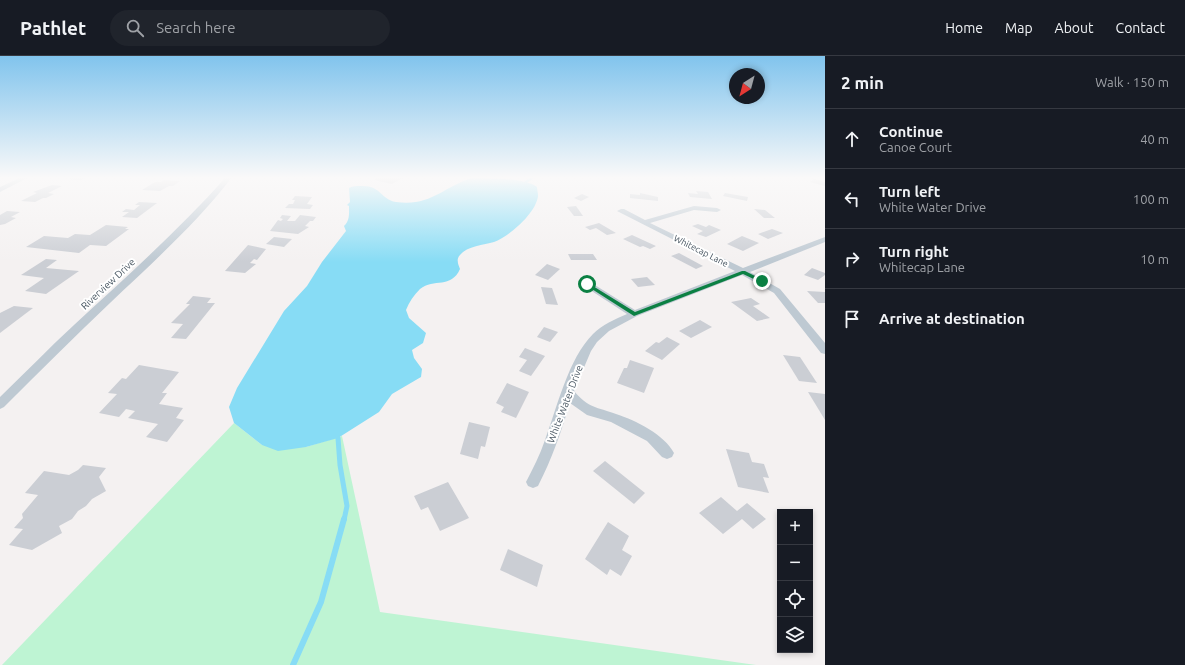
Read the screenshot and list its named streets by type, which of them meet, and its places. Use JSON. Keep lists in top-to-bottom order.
{
  "streets": {
    "street": ["Whitecap Lane", "Riverview Drive", "White Water Drive"]
  },
  "crossings": [
    ["Whitecap Lane", "White Water Drive"]
  ],
  "north": "bottom left",
  "page": {
    "header": "Pathlet",
    "search": "Search here",
    "nav": [
      "Home",
      "Map",
      "About",
      "Contact"
    ],
    "heading": ["2 min", "Walk · 150 m"],
    "list": [
      ["Continue", "Canoe Court", "40 m"],
      ["Turn left", "White Water Drive", "100 m"],
      ["Turn right", "Whitecap Lane", "10 m"],
      "Arrive at destination"
    ],
    "map_buttons": ["+", "−"]
  }
}
